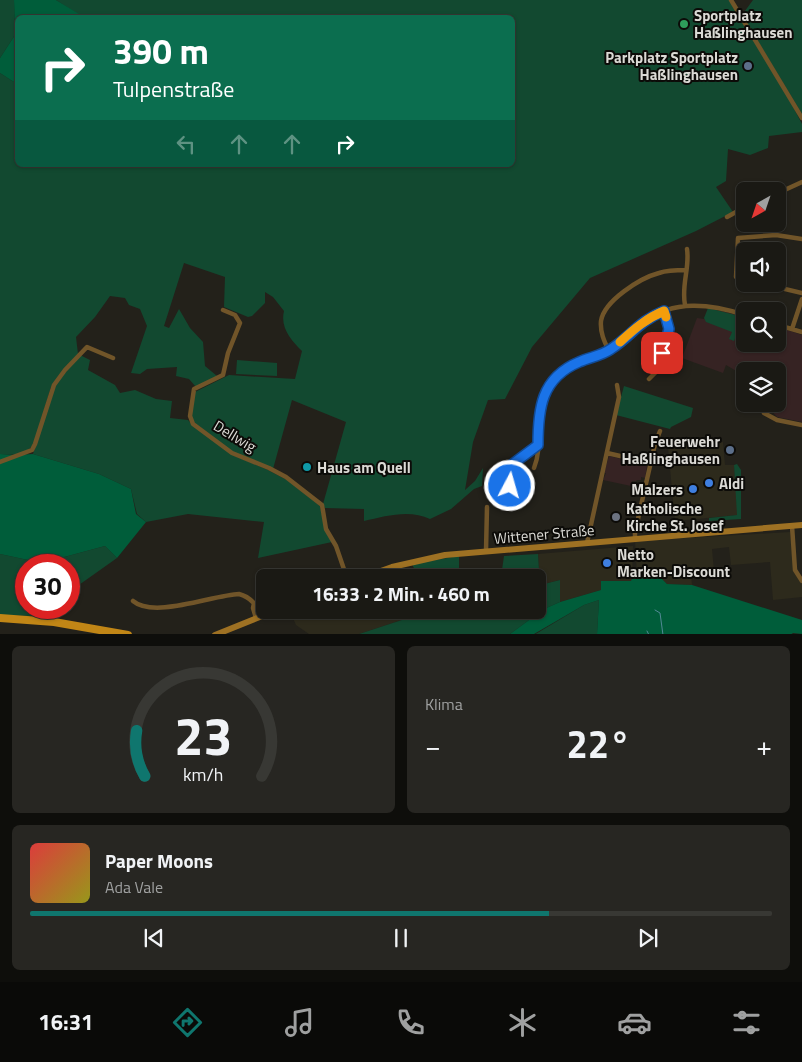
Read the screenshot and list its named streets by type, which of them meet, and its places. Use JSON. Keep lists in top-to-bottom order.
{
  "streets": {
    "main road": ["Wittener Straße"],
    "street": ["Dellwig"]
  },
  "places": [
    "Sportplatz Haßlinghausen",
    "Parkplatz Sportplatz Haßlinghausen",
    "Feuerwehr Haßlinghausen",
    "Haus am Quell",
    "Aldi",
    "Malzers",
    "Katholische Kirche St. Josef",
    "Netto Marken-Discount"
  ],
  "north": "bottom left",
  "page": {
    "turn": ["390 m", "Tulpenstraße"],
    "limit": "30",
    "trip": "16:33 · 2 Min. · 460 m",
    "tile": "Klima",
    "heat": ["−", "22°", "+"],
    "song": ["Paper Moons", "Ada Vale"],
    "tabs": "16:31",
    "gauge": ["23", "km/h"]
  }
}
